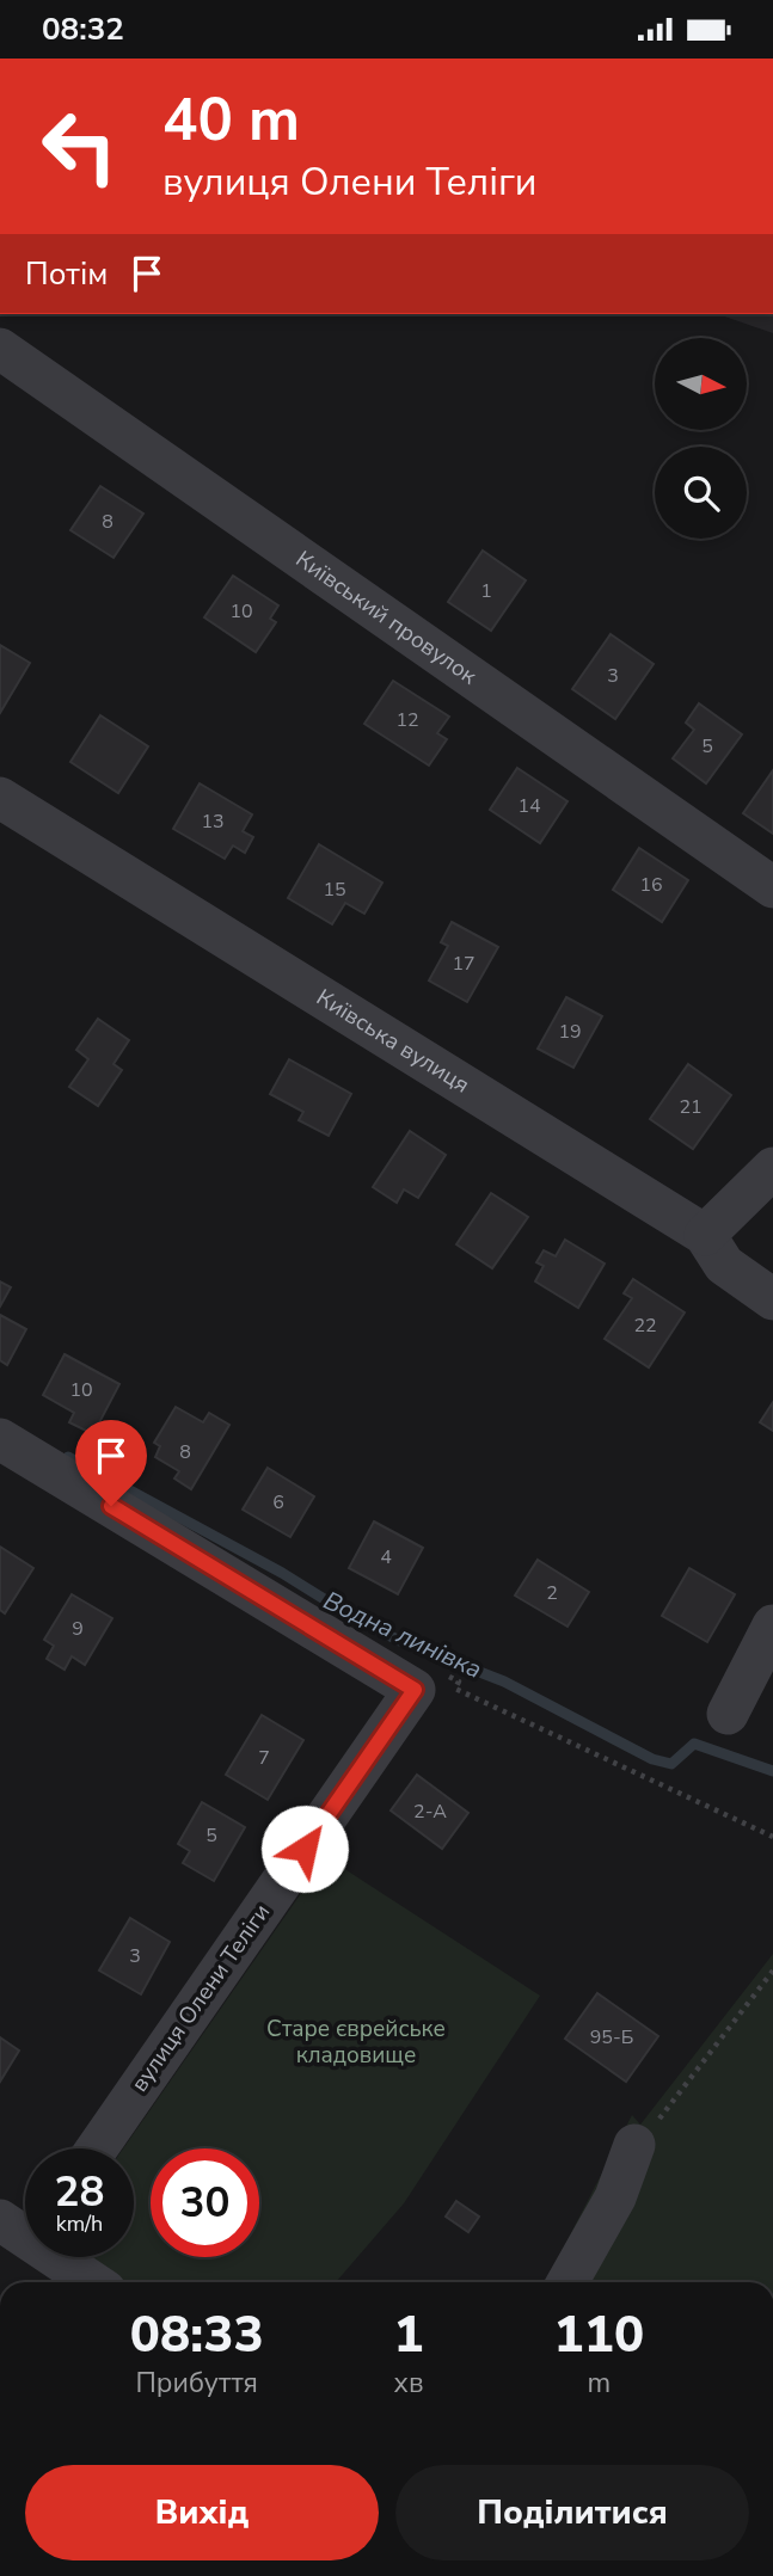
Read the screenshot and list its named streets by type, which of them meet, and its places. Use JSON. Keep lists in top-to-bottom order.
{
  "streets": {
    "street": ["Київський провулок", "Київська вулиця", "вулиця Олени Теліги"]
  },
  "water": ["Водна линівка"],
  "parks": ["Старе єврейське кладовище"],
  "house_numbers": [
    "8",
    "1",
    "10",
    "3",
    "12",
    "5",
    "14",
    "13",
    "16",
    "15",
    "17",
    "19",
    "21",
    "22",
    "10",
    "8",
    "6",
    "4",
    "2",
    "9",
    "7",
    "2-А",
    "5",
    "3",
    "95-Б"
  ],
  "north": "right",
  "page": {
    "status": "08:32",
    "turn": ["40 m", "вулиця Олени Теліги"],
    "then": "Потім",
    "speed": "28 km/h",
    "limit": "30",
    "eta": [
      "08:33",
      "Прибуття",
      "1",
      "хв",
      "110",
      "m"
    ],
    "buttons": ["Вихід", "Поділитися"]
  }
}
